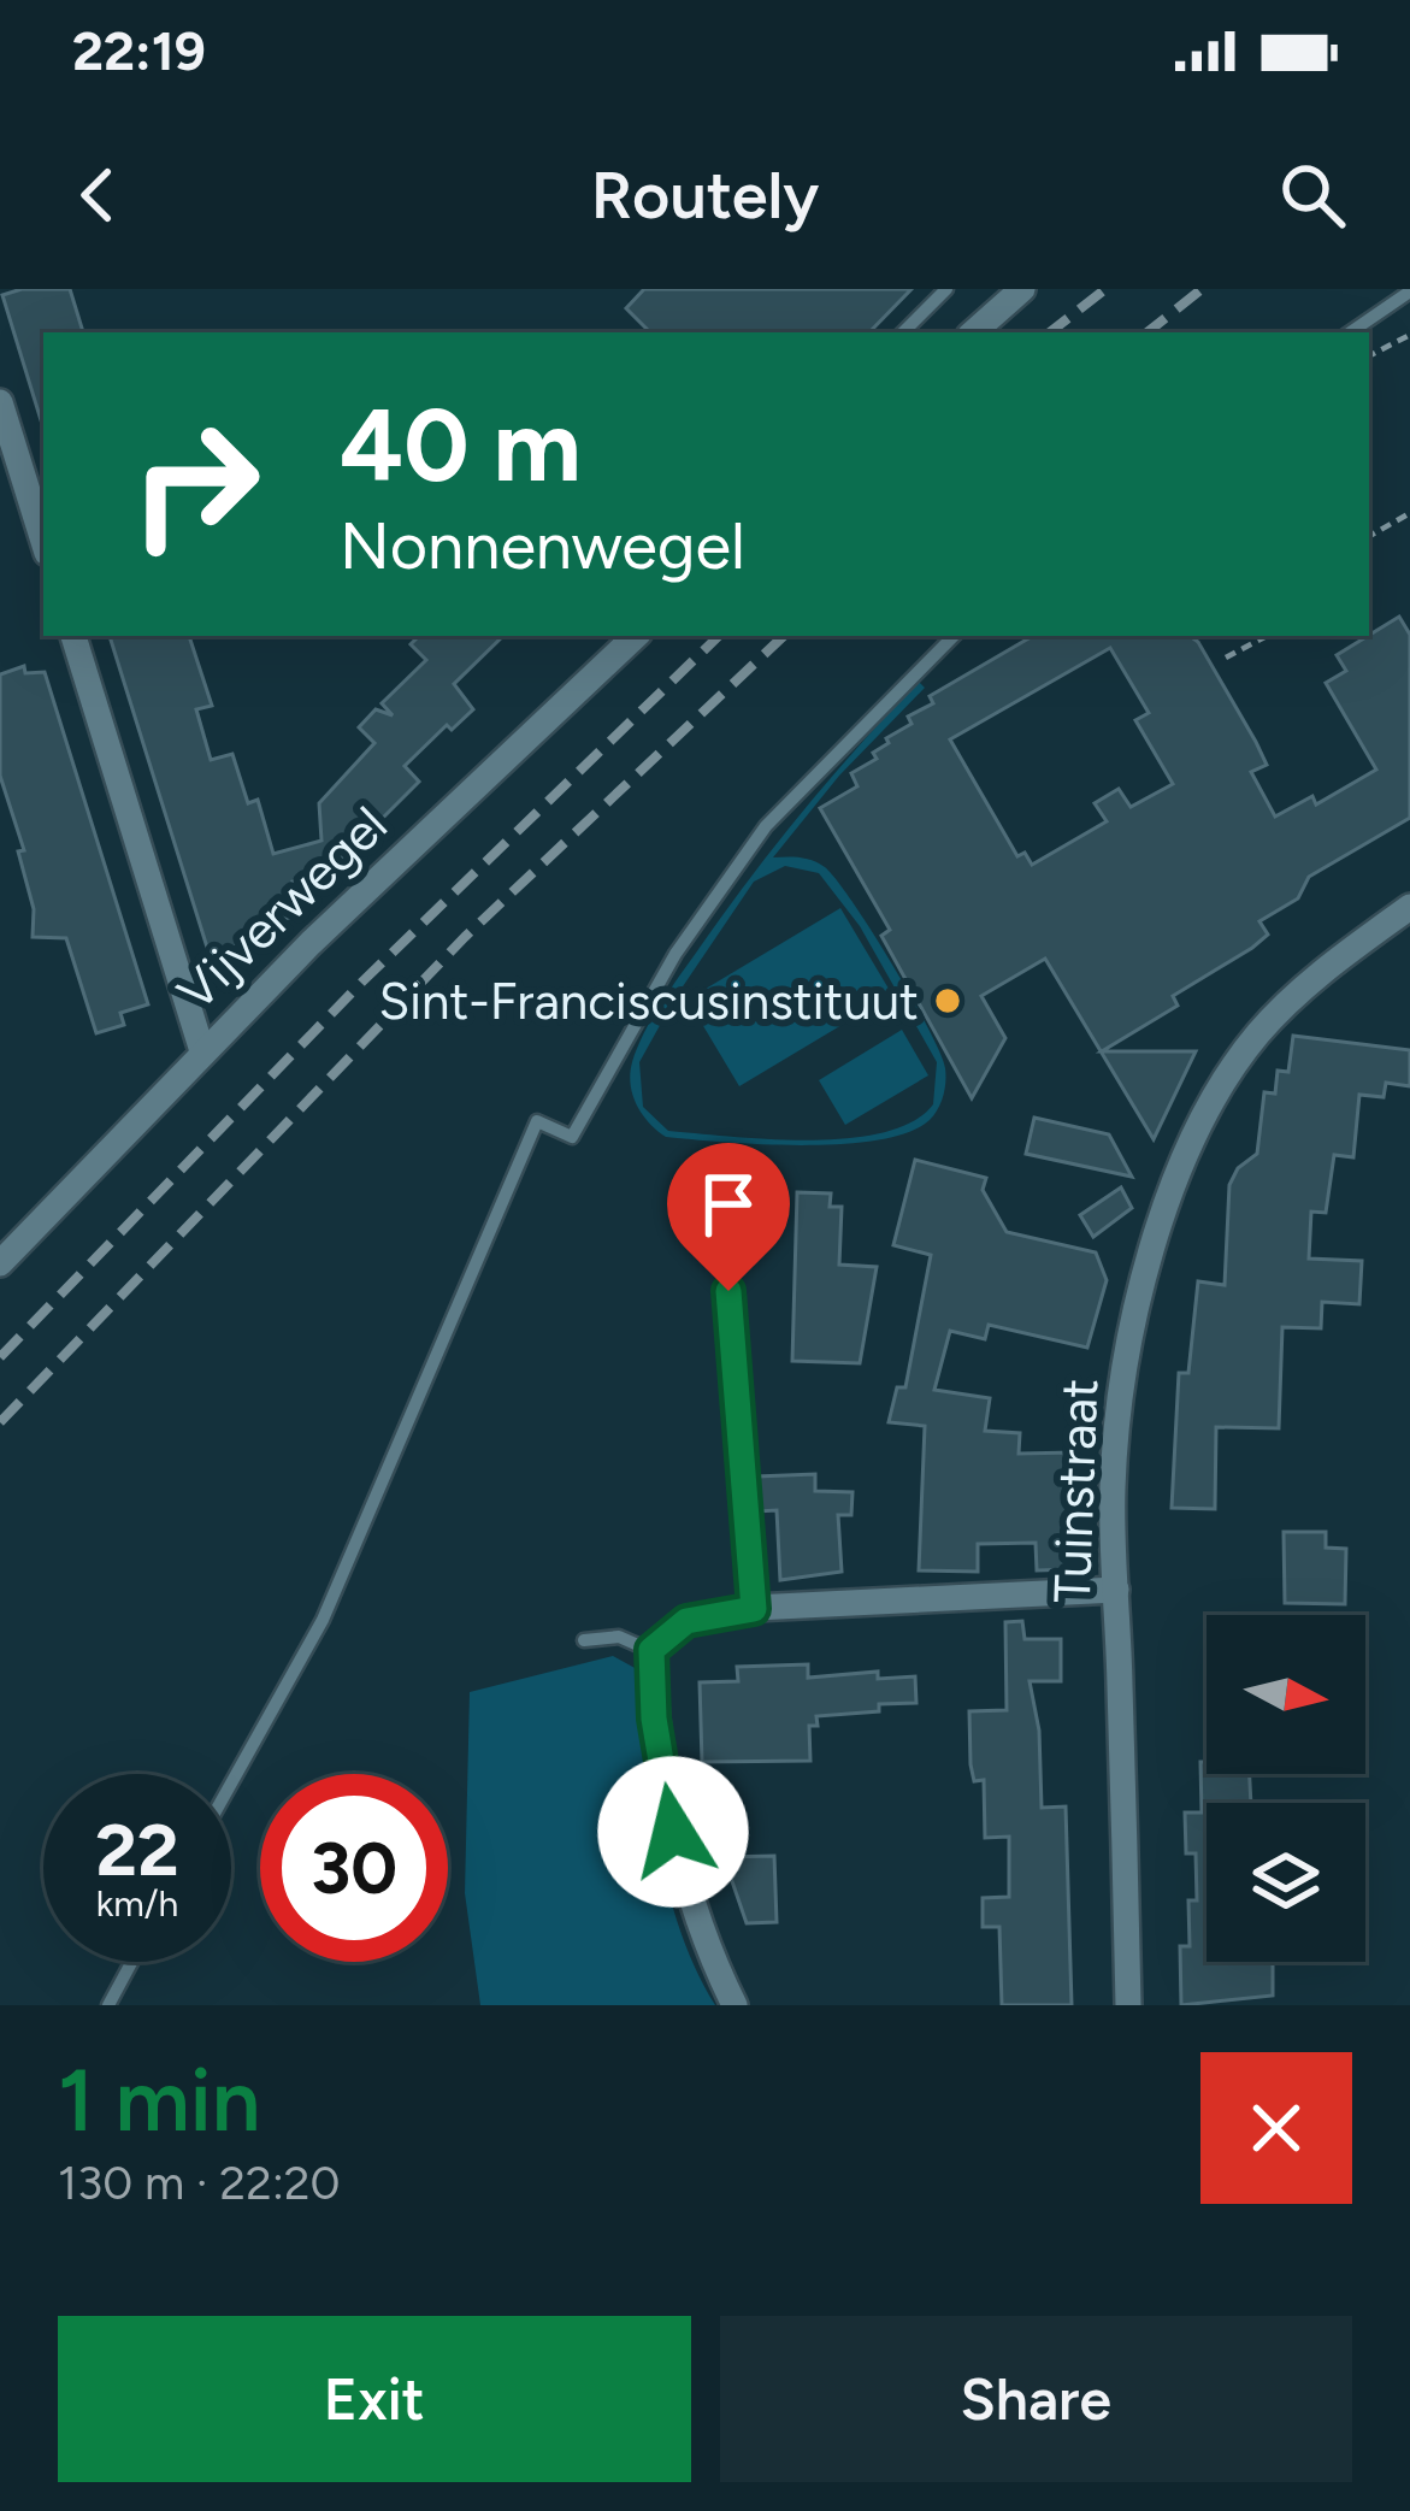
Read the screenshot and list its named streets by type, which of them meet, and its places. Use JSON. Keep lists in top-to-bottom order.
{
  "streets": {
    "street": ["Vijverwegel", "Tuinstraat"]
  },
  "places": ["Sint-Franciscusinstituut"],
  "north": "right",
  "page": {
    "status": "22:19",
    "header": "Routely",
    "turn": ["40 m", "Nonnenwegel"],
    "speed": "22 km/h",
    "limit": "30",
    "heading": ["1 min", "130 m · 22:20"],
    "buttons": ["Exit", "Share"]
  }
}
